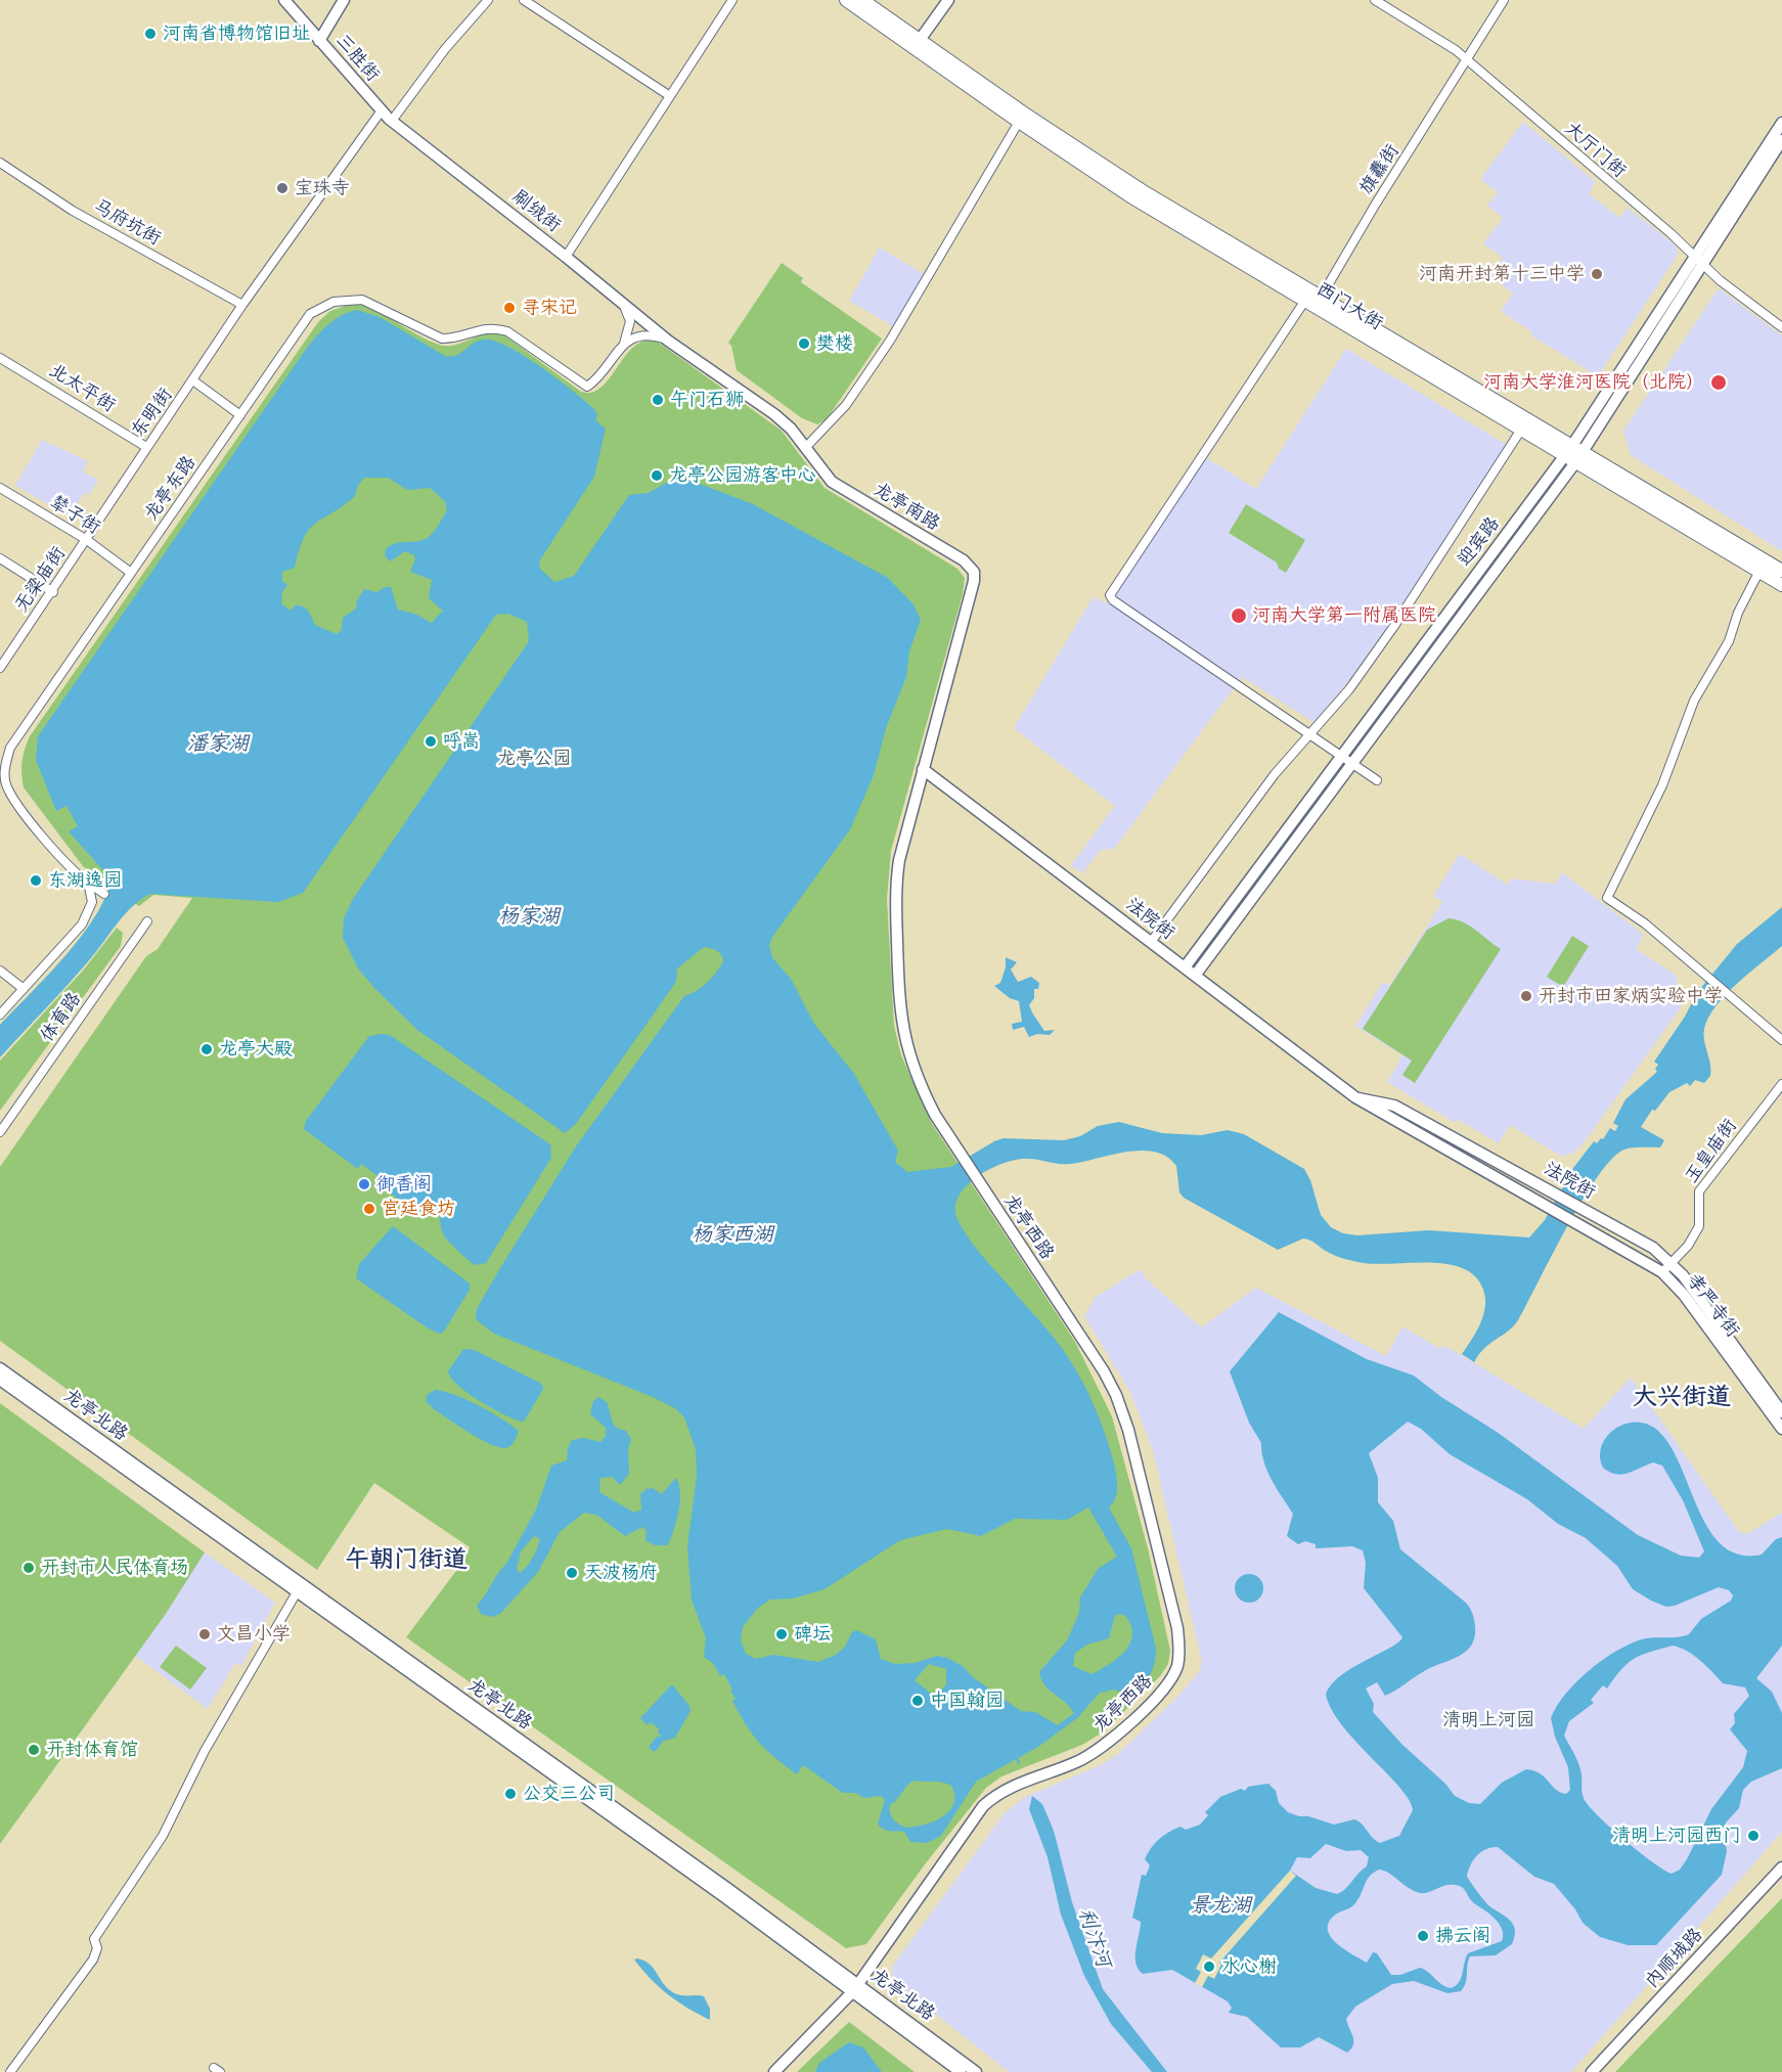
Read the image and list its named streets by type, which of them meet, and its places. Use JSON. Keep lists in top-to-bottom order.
{
  "streets": {
    "main road": ["西门大街"],
    "street": [
      "三胜街",
      "大厅门街",
      "旗纛街",
      "刷绒街",
      "马府坑街",
      "北太平街",
      "东明街",
      "龙亭东路",
      "龙亭南路",
      "辇子街",
      "迎宾路",
      "无梁庙街",
      "法院街",
      "体育路",
      "玉皇庙街",
      "龙亭西路",
      "孝严寺街",
      "龙亭北路",
      "内顺城路"
    ]
  },
  "crossings": [
    ["三胜街", "刷绒街"],
    ["三胜街", "东明街"],
    ["大厅门街", "旗纛街"],
    ["大厅门街", "迎宾路"],
    ["旗纛街", "西门大街"],
    ["刷绒街", "东明街"],
    ["刷绒街", "龙亭南路"],
    ["马府坑街", "东明街"],
    ["西门大街", "迎宾路"],
    ["北太平街", "东明街"],
    ["东明街", "辇子街"],
    ["东明街", "无梁庙街"],
    ["龙亭东路", "辇子街"],
    ["龙亭南路", "法院街"],
    ["龙亭南路", "龙亭西路"],
    ["辇子街", "无梁庙街"],
    ["迎宾路", "法院街"],
    ["法院街", "龙亭西路"],
    ["法院街", "孝严寺街"],
    ["玉皇庙街", "孝严寺街"],
    ["龙亭西路", "龙亭北路"]
  ],
  "districts": ["大兴街道", "午朝门街道"],
  "water": [
    "潘家湖",
    "杨家湖",
    "杨家西湖",
    "景龙湖",
    "利汴河"
  ],
  "parks": ["龙亭公园", "清明上河园"],
  "places": [
    "河南省博物馆旧址",
    "宝珠寺",
    "河南开封第十三中学",
    "寻宋记",
    "樊楼",
    "河南大学淮河医院（北院）",
    "午门石狮",
    "龙亭公园游客中心",
    "河南大学第一附属医院",
    "呼嵩",
    "东湖逸园",
    "开封市田家炳实验中学",
    "龙亭大殿",
    "御香阁",
    "宫廷食坊",
    "开封市人民体育场",
    "天波杨府",
    "文昌小学",
    "碑坛",
    "中国翰园",
    "开封体育馆",
    "公交三公司",
    "清明上河园西门",
    "拂云阁",
    "水心榭"
  ]
}
